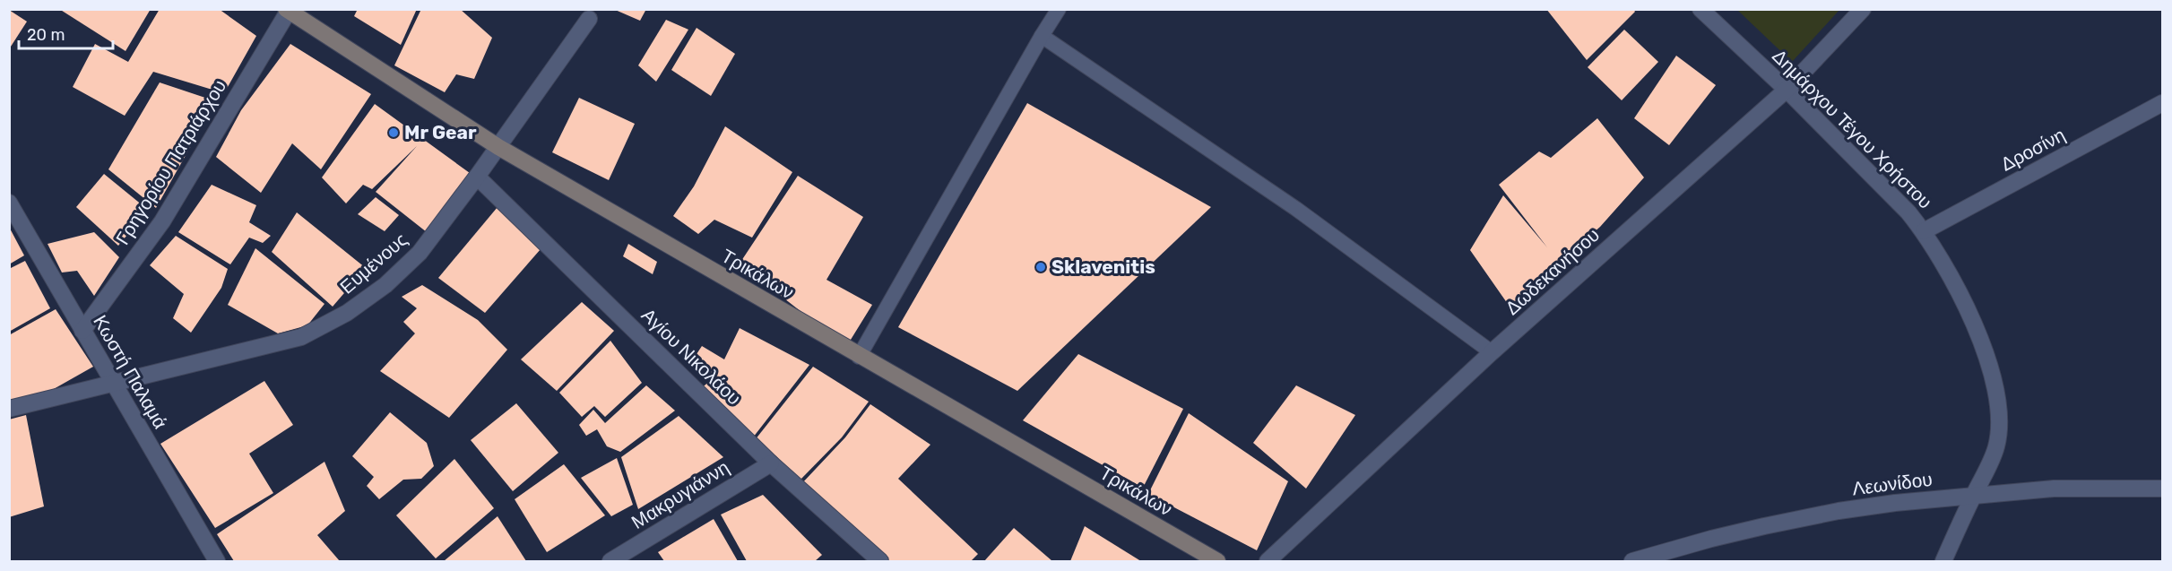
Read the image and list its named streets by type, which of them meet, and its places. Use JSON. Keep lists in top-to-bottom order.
{
  "streets": {
    "main road": ["Τρικάλων"],
    "street": [
      "Δημάρχου Τέγου Χρήστου",
      "Δροσίνη",
      "Γρηγορίου Πατριάρχου",
      "Ευμένους",
      "Δωδεκανήσου",
      "Αγίου Νικολάου",
      "Κωστή Παλαμά",
      "Λεωνίδου",
      "Μακρυγιάννη"
    ]
  },
  "crossings": [
    ["Δημάρχου Τέγου Χρήστου", "Δροσίνη"],
    ["Δημάρχου Τέγου Χρήστου", "Δωδεκανήσου"],
    ["Δημάρχου Τέγου Χρήστου", "Λεωνίδου"],
    ["Γρηγορίου Πατριάρχου", "Τρικάλων"],
    ["Γρηγορίου Πατριάρχου", "Κωστή Παλαμά"],
    ["Ευμένους", "Τρικάλων"],
    ["Ευμένους", "Αγίου Νικολάου"],
    ["Ευμένους", "Κωστή Παλαμά"],
    ["Αγίου Νικολάου", "Μακρυγιάννη"]
  ],
  "places": ["Mr Gear", "Sklavenitis"],
  "scale_bar": "20 m"
}
